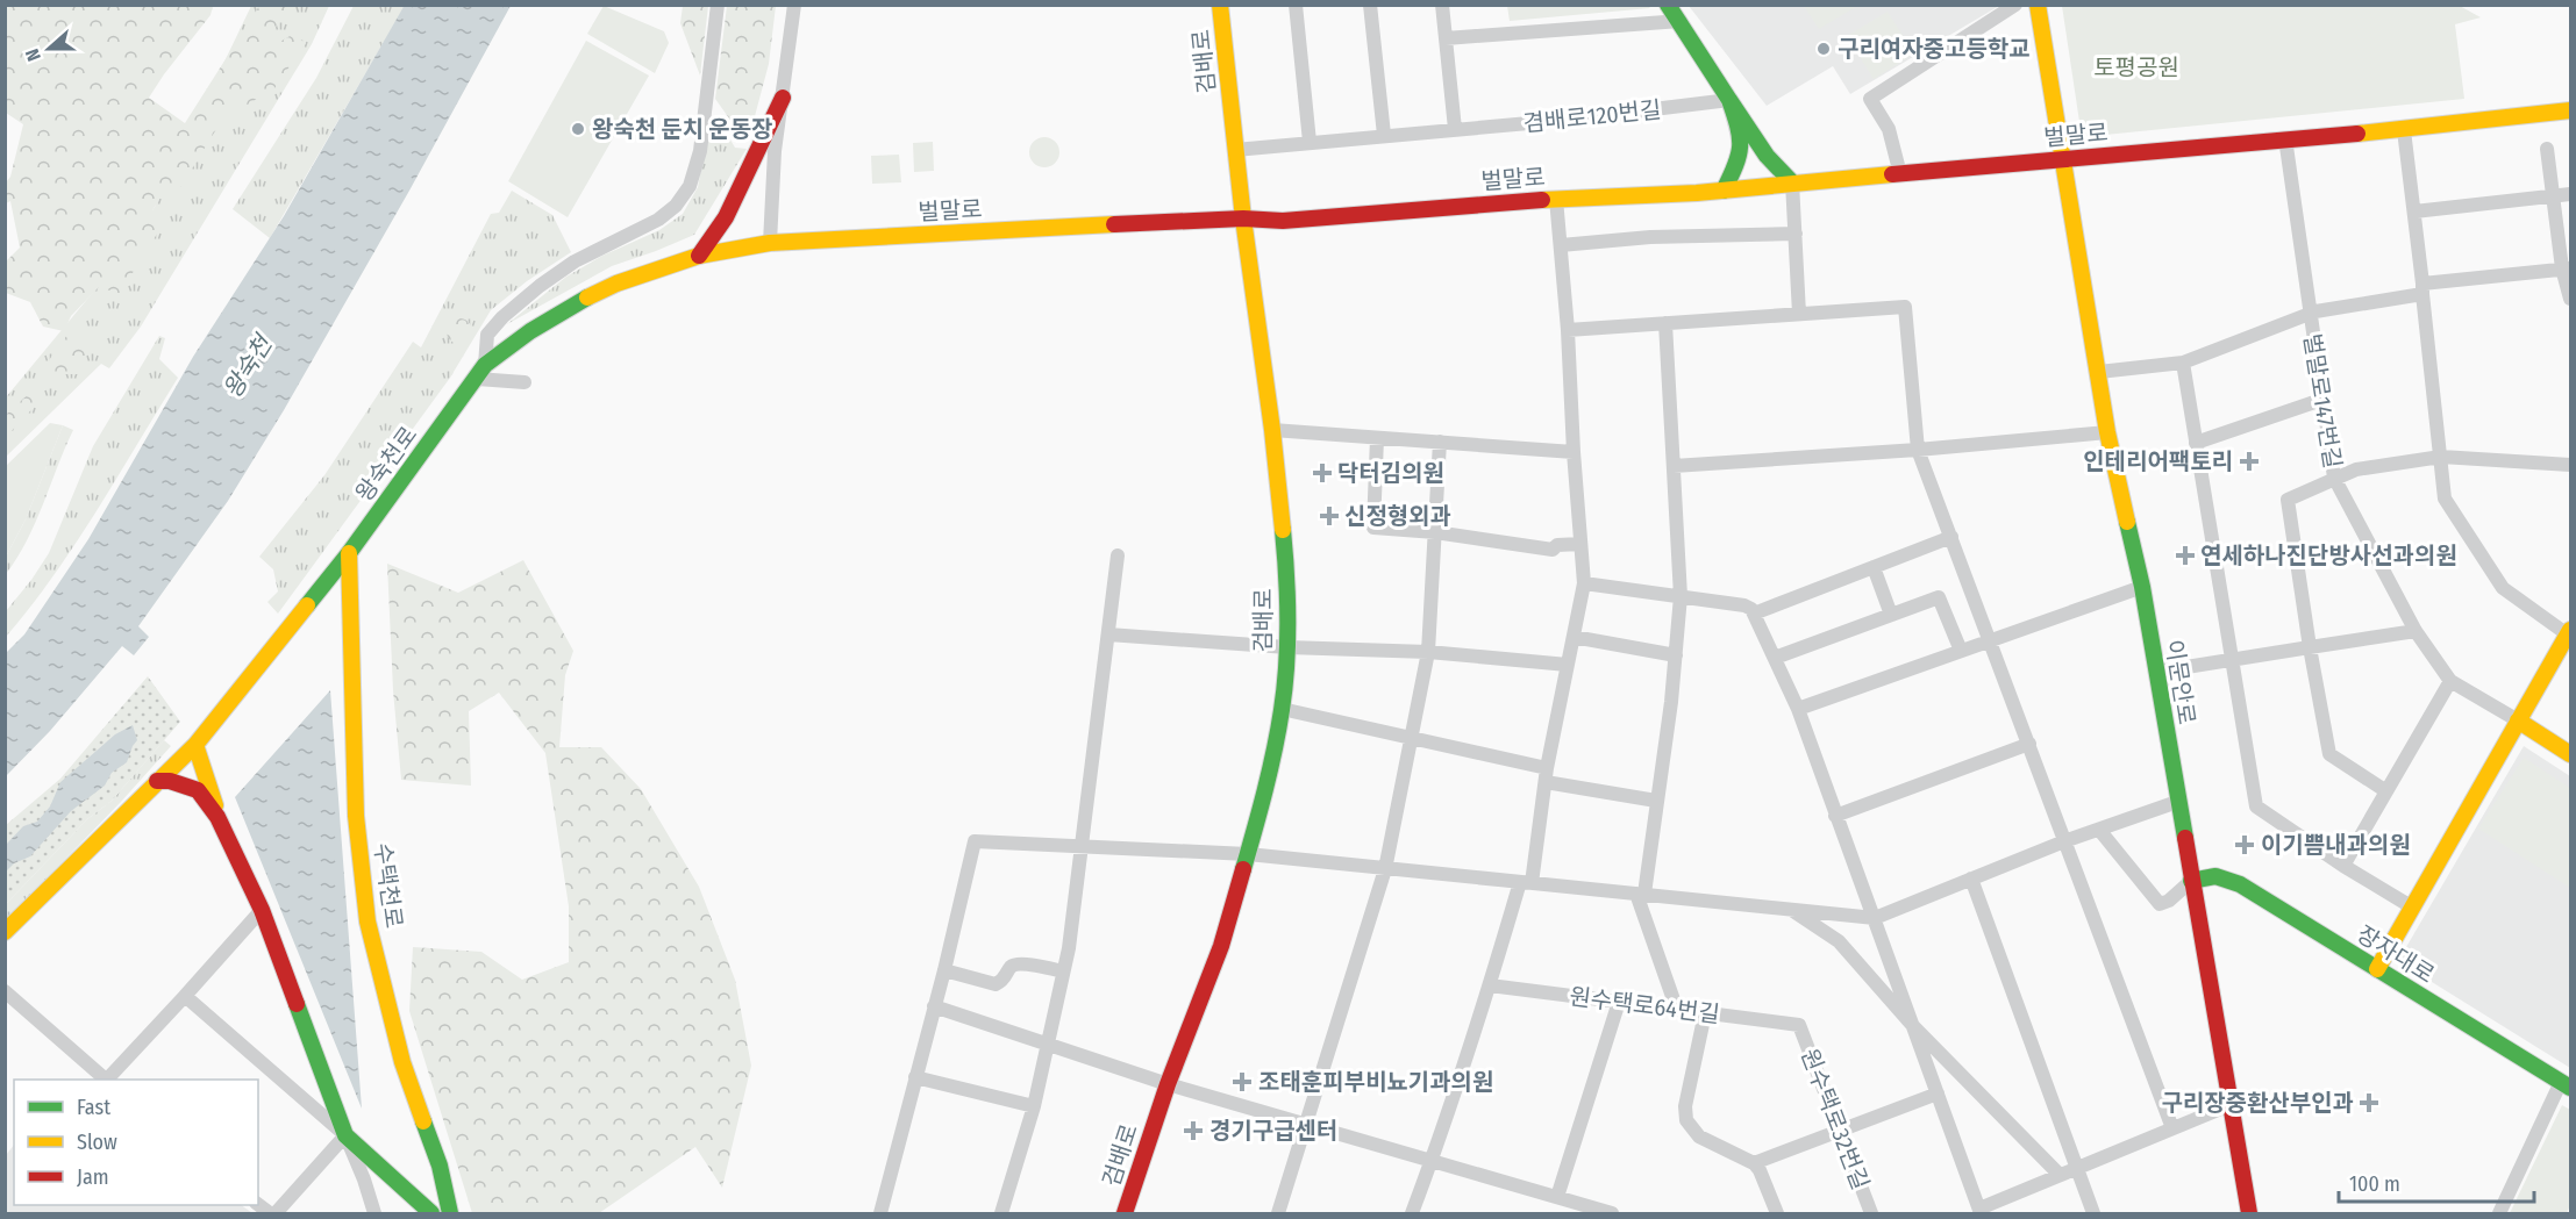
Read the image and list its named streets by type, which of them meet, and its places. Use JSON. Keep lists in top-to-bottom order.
{
  "streets": {
    "street": [
      "검배로",
      "겸배로120번길",
      "벌말로",
      "벌말로147번길",
      "왕숙천로",
      "이문안로",
      "수택천로",
      "장자대로",
      "원수택로64번길",
      "원수택로32번길"
    ]
  },
  "crossings": [
    ["검배로", "겸배로120번길"],
    ["검배로", "벌말로"],
    ["벌말로", "벌말로147번길"],
    ["벌말로", "왕숙천로"],
    ["벌말로", "이문안로"],
    ["왕숙천로", "수택천로"],
    ["이문안로", "장자대로"],
    ["원수택로64번길", "원수택로32번길"]
  ],
  "water": ["왕숙천"],
  "parks": ["토평공원"],
  "places": {
    "other": ["구리여자중고등학교", "왕숙천 둔치 운동장"],
    "health": [
      "인테리어팩토리",
      "닥터김의원",
      "신정형외과",
      "연세하나진단방사선과의원",
      "이기쁨내과의원",
      "조태훈피부비뇨기과의원",
      "구리장중환산부인과",
      "경기구급센터"
    ]
  },
  "legend": ["Fast", "Slow", "Jam"],
  "scale_bar": "100 m",
  "north": "left"
}
